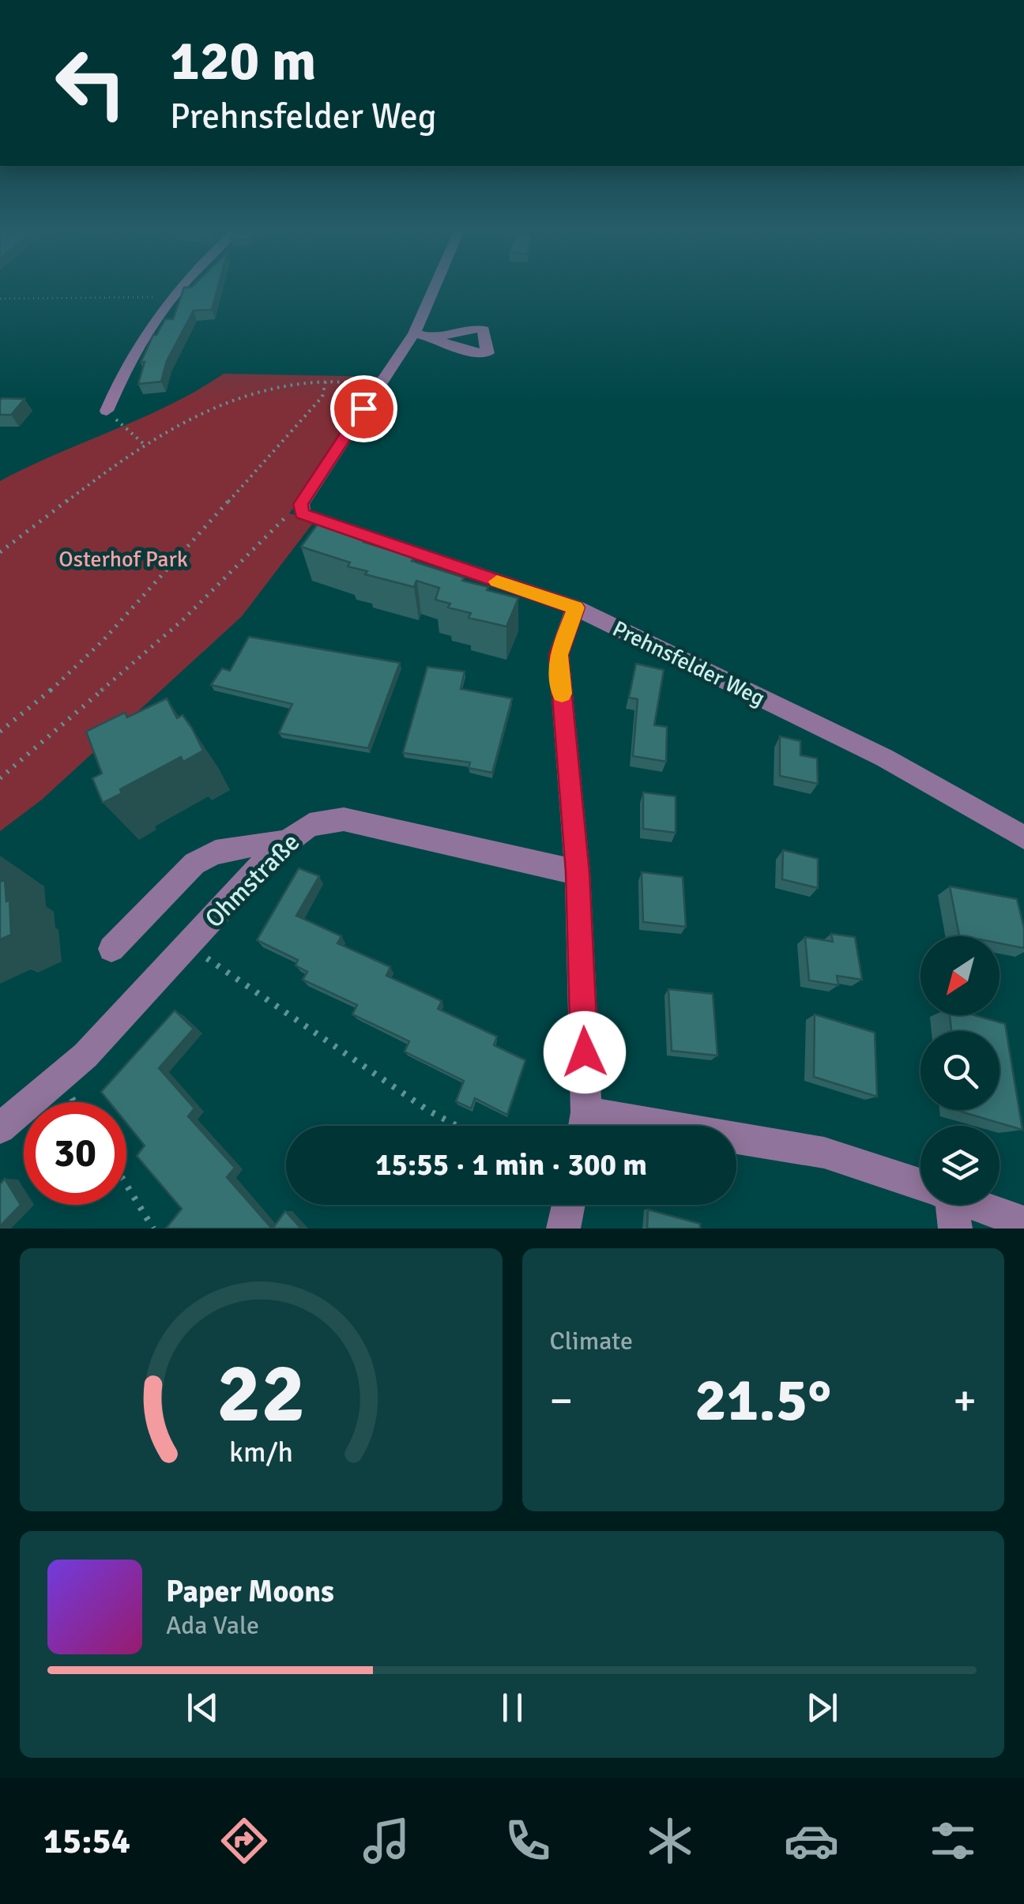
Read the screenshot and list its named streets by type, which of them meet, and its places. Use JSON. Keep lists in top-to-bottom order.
{
  "streets": {
    "street": ["Prehnsfelder Weg", "Ohmstraße"]
  },
  "parks": ["Osterhof Park"],
  "north": "bottom left",
  "page": {
    "turn": ["120 m", "Prehnsfelder Weg"],
    "limit": "30",
    "trip": "15:55 · 1 min · 300 m",
    "tile": "Climate",
    "heat": ["−", "21.5°", "+"],
    "song": ["Paper Moons", "Ada Vale"],
    "tabs": "15:54",
    "gauge": ["22", "km/h"]
  }
}
